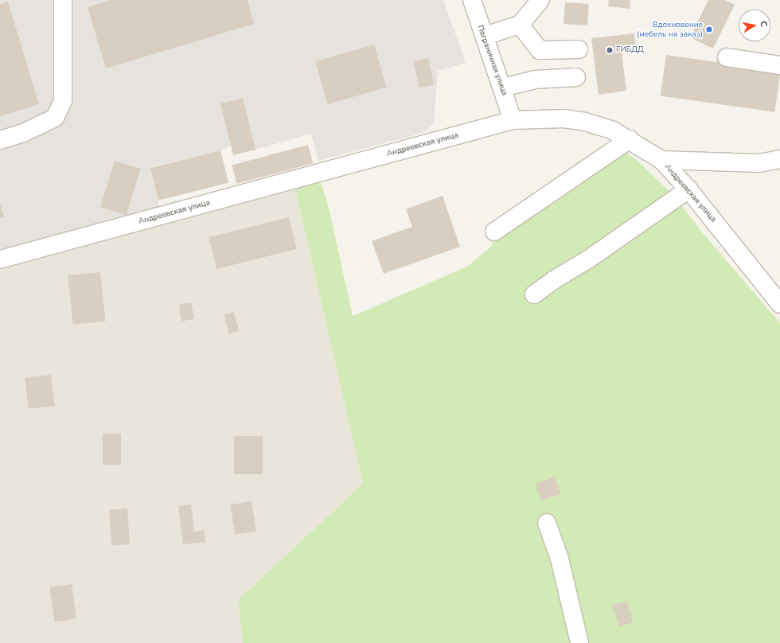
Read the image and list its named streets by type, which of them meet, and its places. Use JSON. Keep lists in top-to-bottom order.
{
  "streets": {
    "street": ["Пограничная улица", "Андреевская улица"]
  },
  "crossings": [
    ["Пограничная улица", "Андреевская улица"]
  ],
  "places": ["Вдохновение (мебель на заказ)", "ГИБДД"],
  "north": "right"
}
